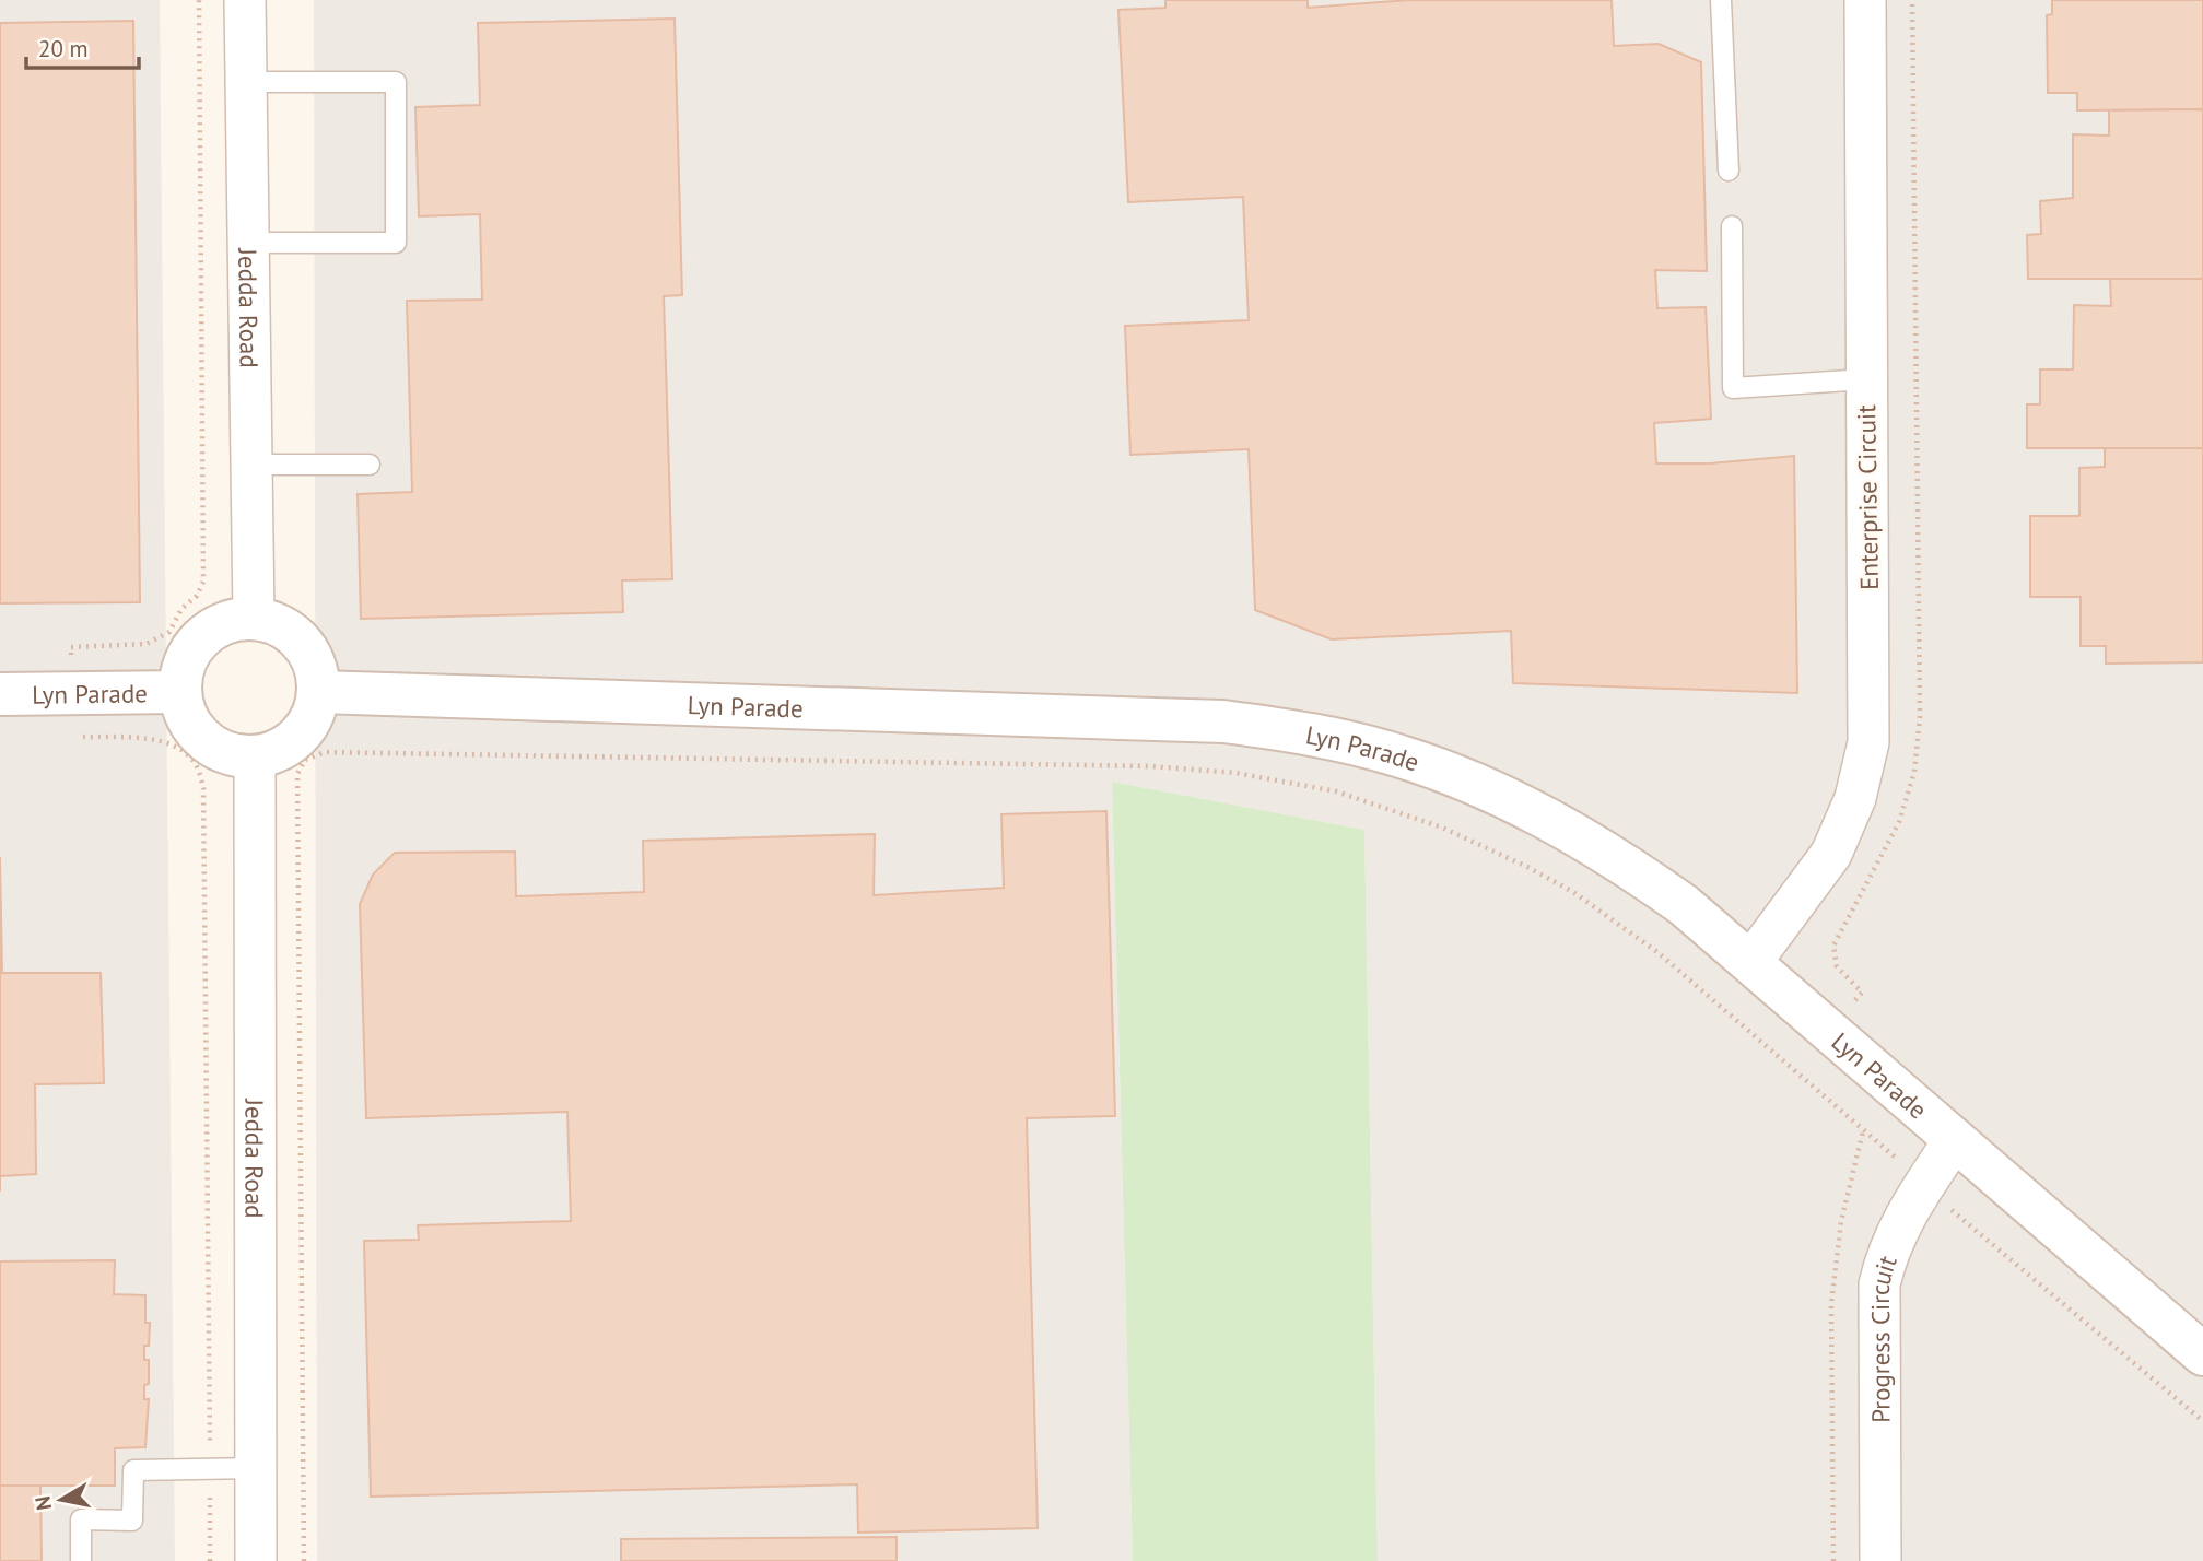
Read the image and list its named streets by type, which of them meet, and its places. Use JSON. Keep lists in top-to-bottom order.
{
  "streets": {
    "street": [
      "Jedda Road",
      "Enterprise Circuit",
      "Lyn Parade",
      "Progress Circuit"
    ]
  },
  "crossings": [
    ["Jedda Road", "Lyn Parade"],
    ["Enterprise Circuit", "Lyn Parade"],
    ["Lyn Parade", "Progress Circuit"]
  ],
  "scale_bar": "20 m",
  "north": "left"
}
